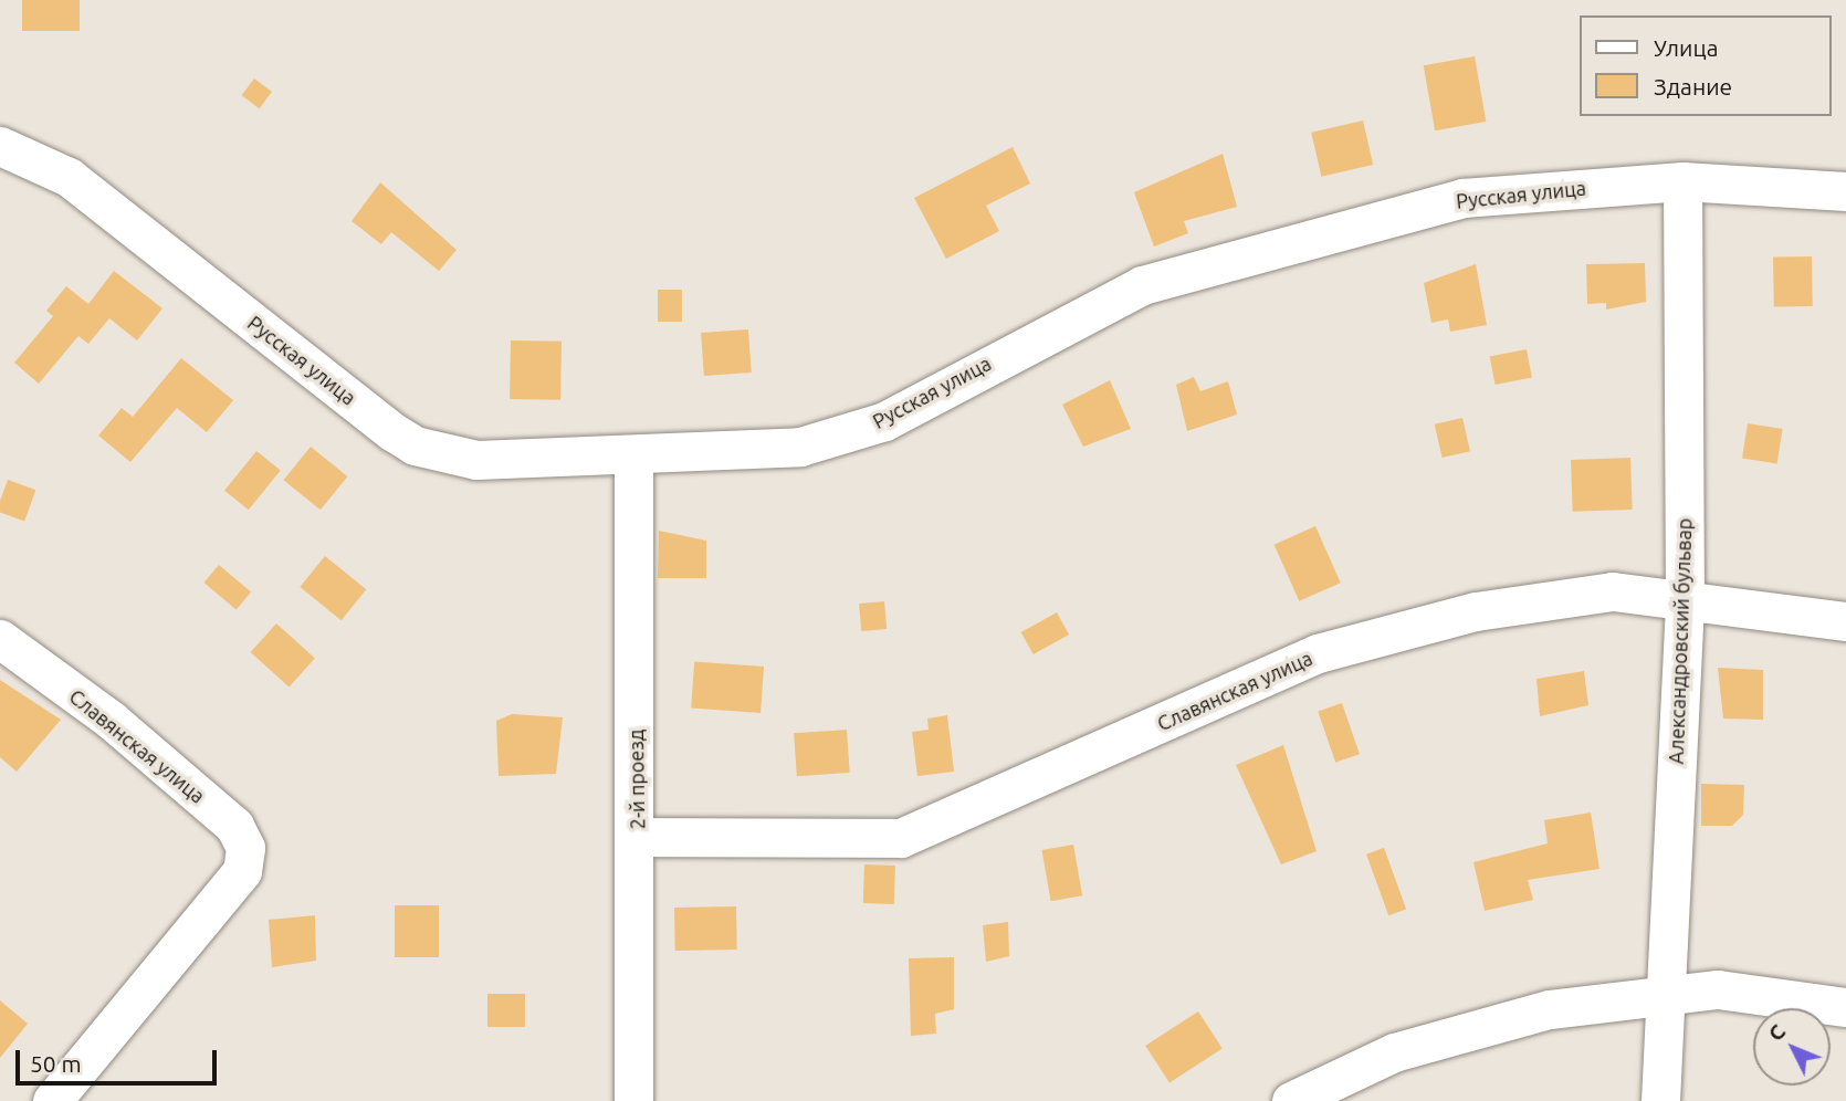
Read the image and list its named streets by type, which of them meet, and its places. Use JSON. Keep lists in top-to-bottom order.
{
  "streets": {
    "street": [
      "Русская улица",
      "Александровский бульвар",
      "Славянская улица",
      "2-й проезд"
    ]
  },
  "crossings": [
    ["Русская улица", "Александровский бульвар"],
    ["Русская улица", "2-й проезд"],
    ["Александровский бульвар", "Славянская улица"],
    ["Славянская улица", "2-й проезд"]
  ],
  "legend": ["Улица", "Здание"],
  "scale_bar": "50 m",
  "north": "top left"
}
